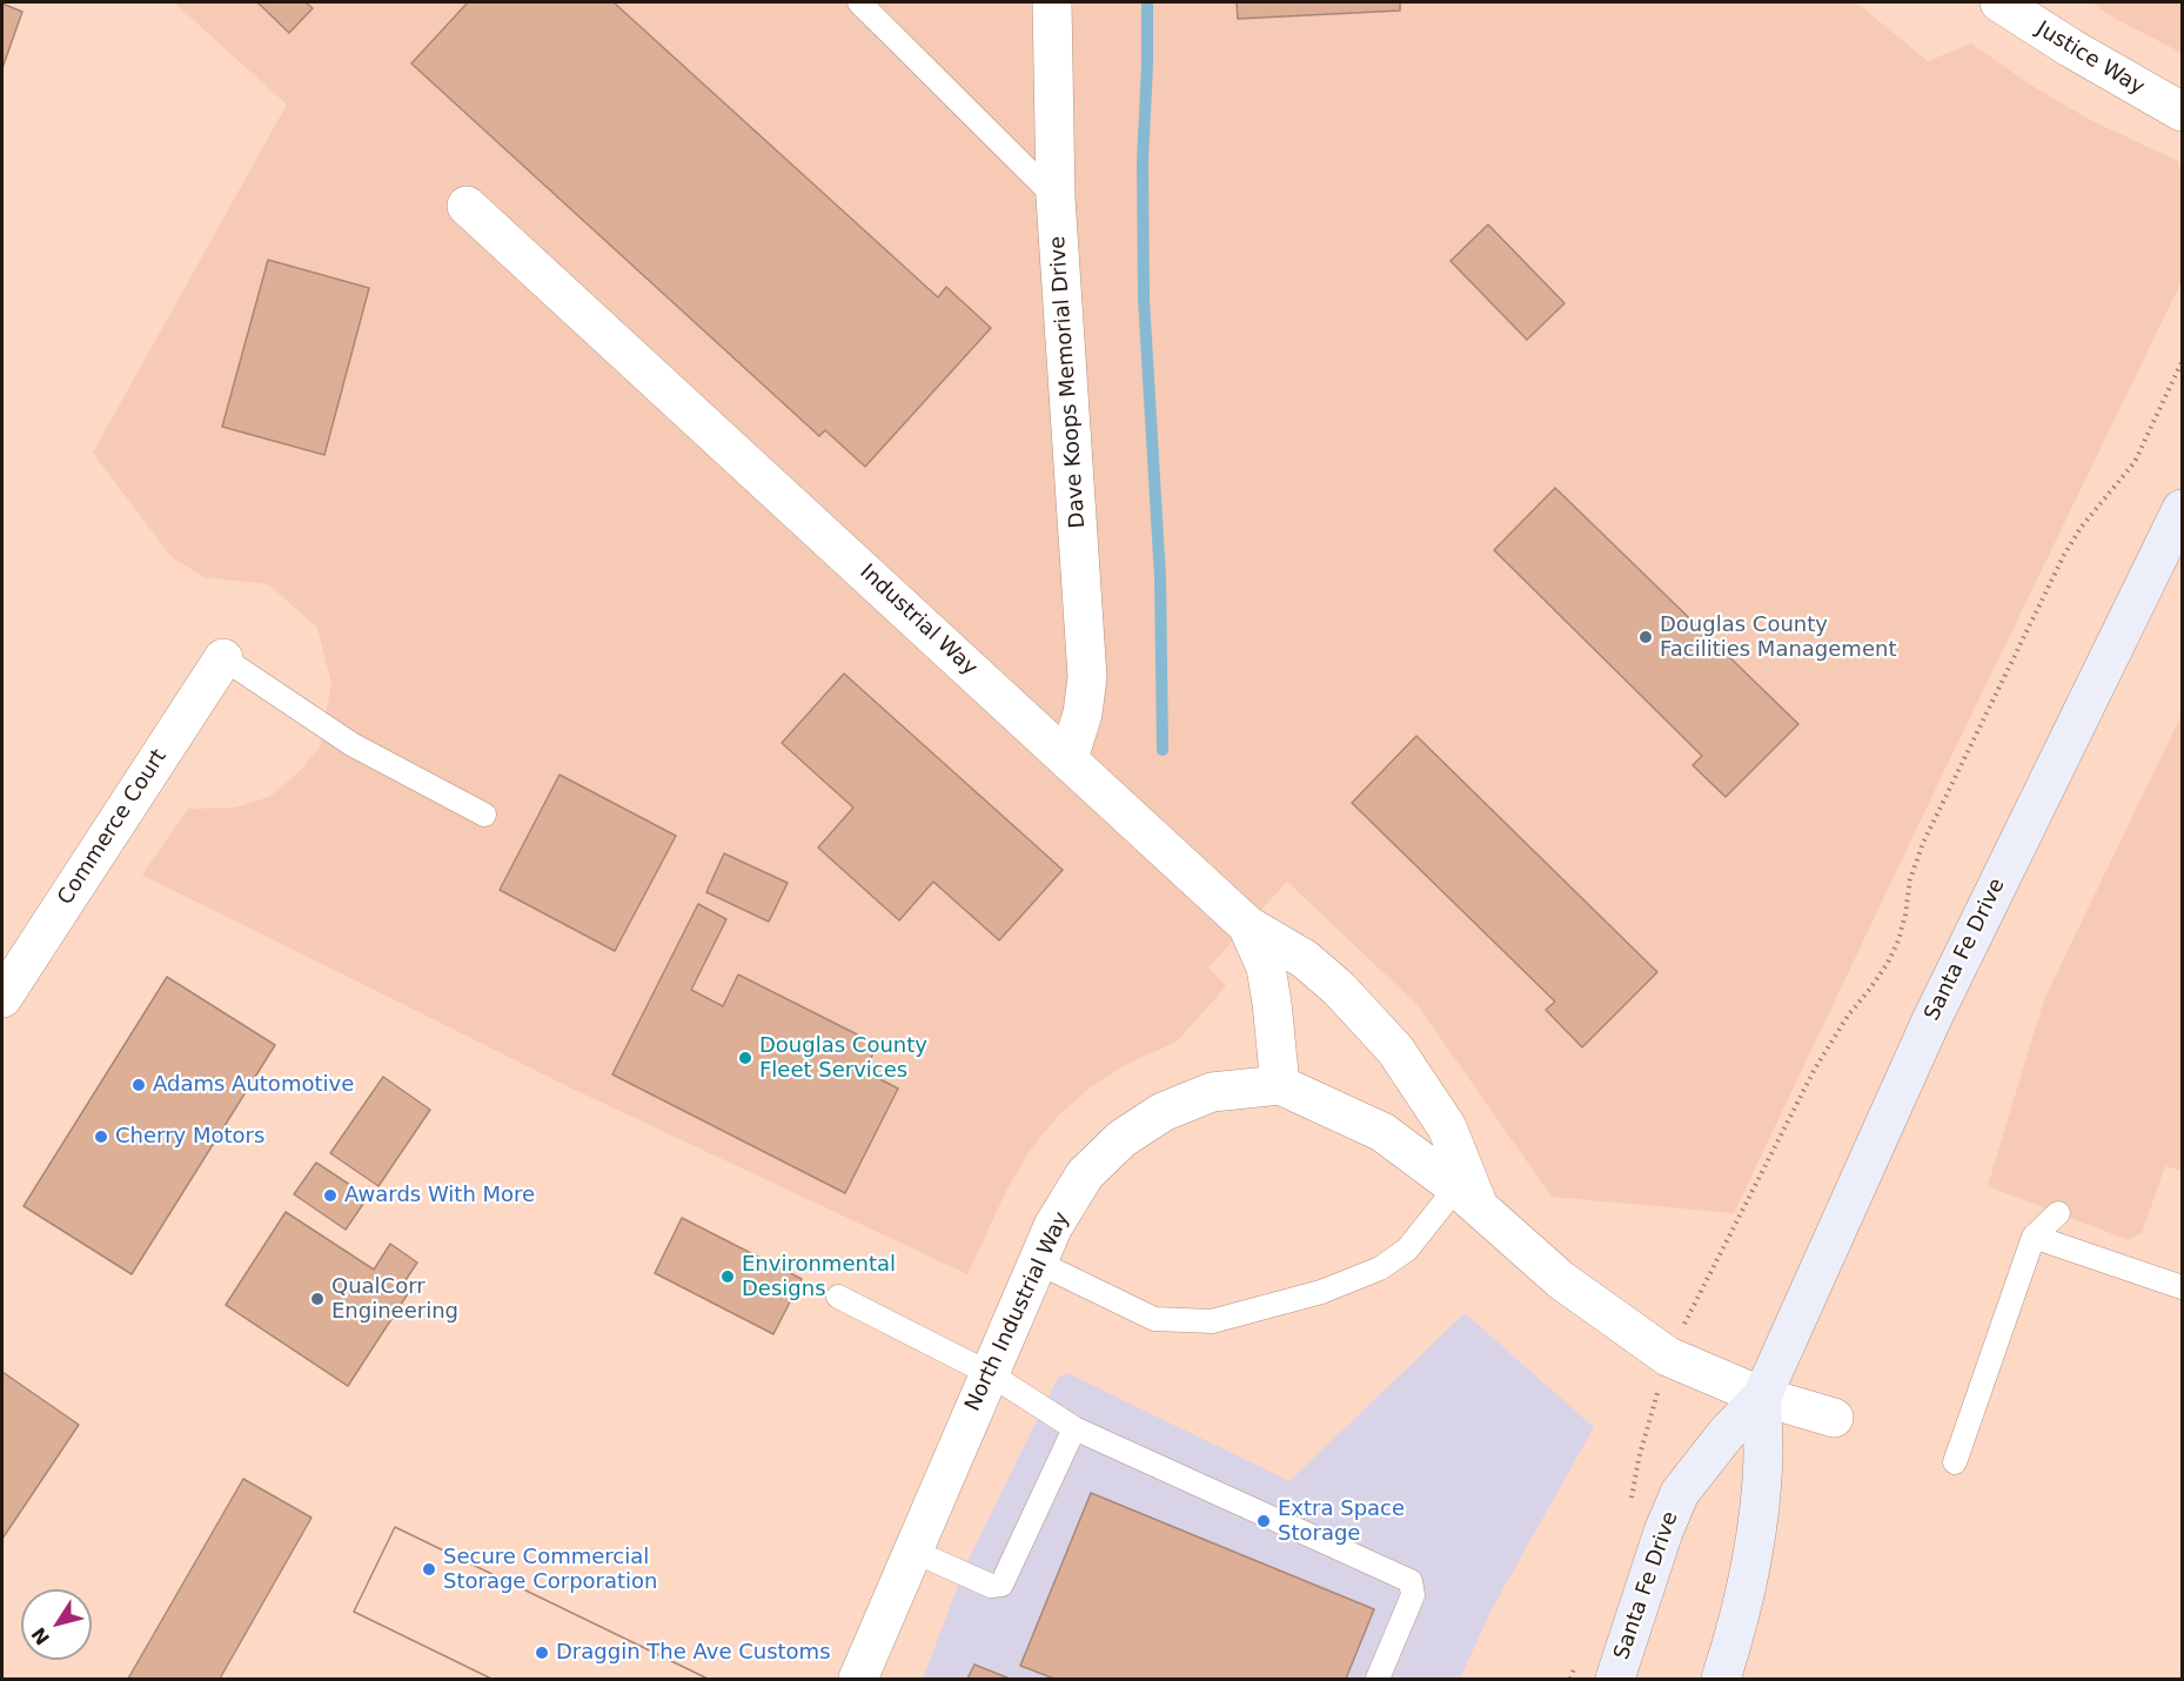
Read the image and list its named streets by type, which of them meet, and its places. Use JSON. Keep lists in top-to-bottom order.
{
  "streets": {
    "main road": ["Santa Fe Drive"],
    "street": [
      "Justice Way",
      "Dave Koops Memorial Drive",
      "Industrial Way",
      "Commerce Court",
      "North Industrial Way"
    ]
  },
  "crossings": [
    ["Dave Koops Memorial Drive", "Industrial Way"],
    ["Industrial Way", "North Industrial Way"]
  ],
  "places": [
    "Douglas County Facilities Management",
    "Douglas County Fleet Services",
    "Adams Automotive",
    "Cherry Motors",
    "Awards With More",
    "Environmental Designs",
    "QualCorr Engineering",
    "Extra Space Storage",
    "Secure Commercial Storage Corporation",
    "Draggin The Ave Customs"
  ],
  "north": "bottom left"
}
